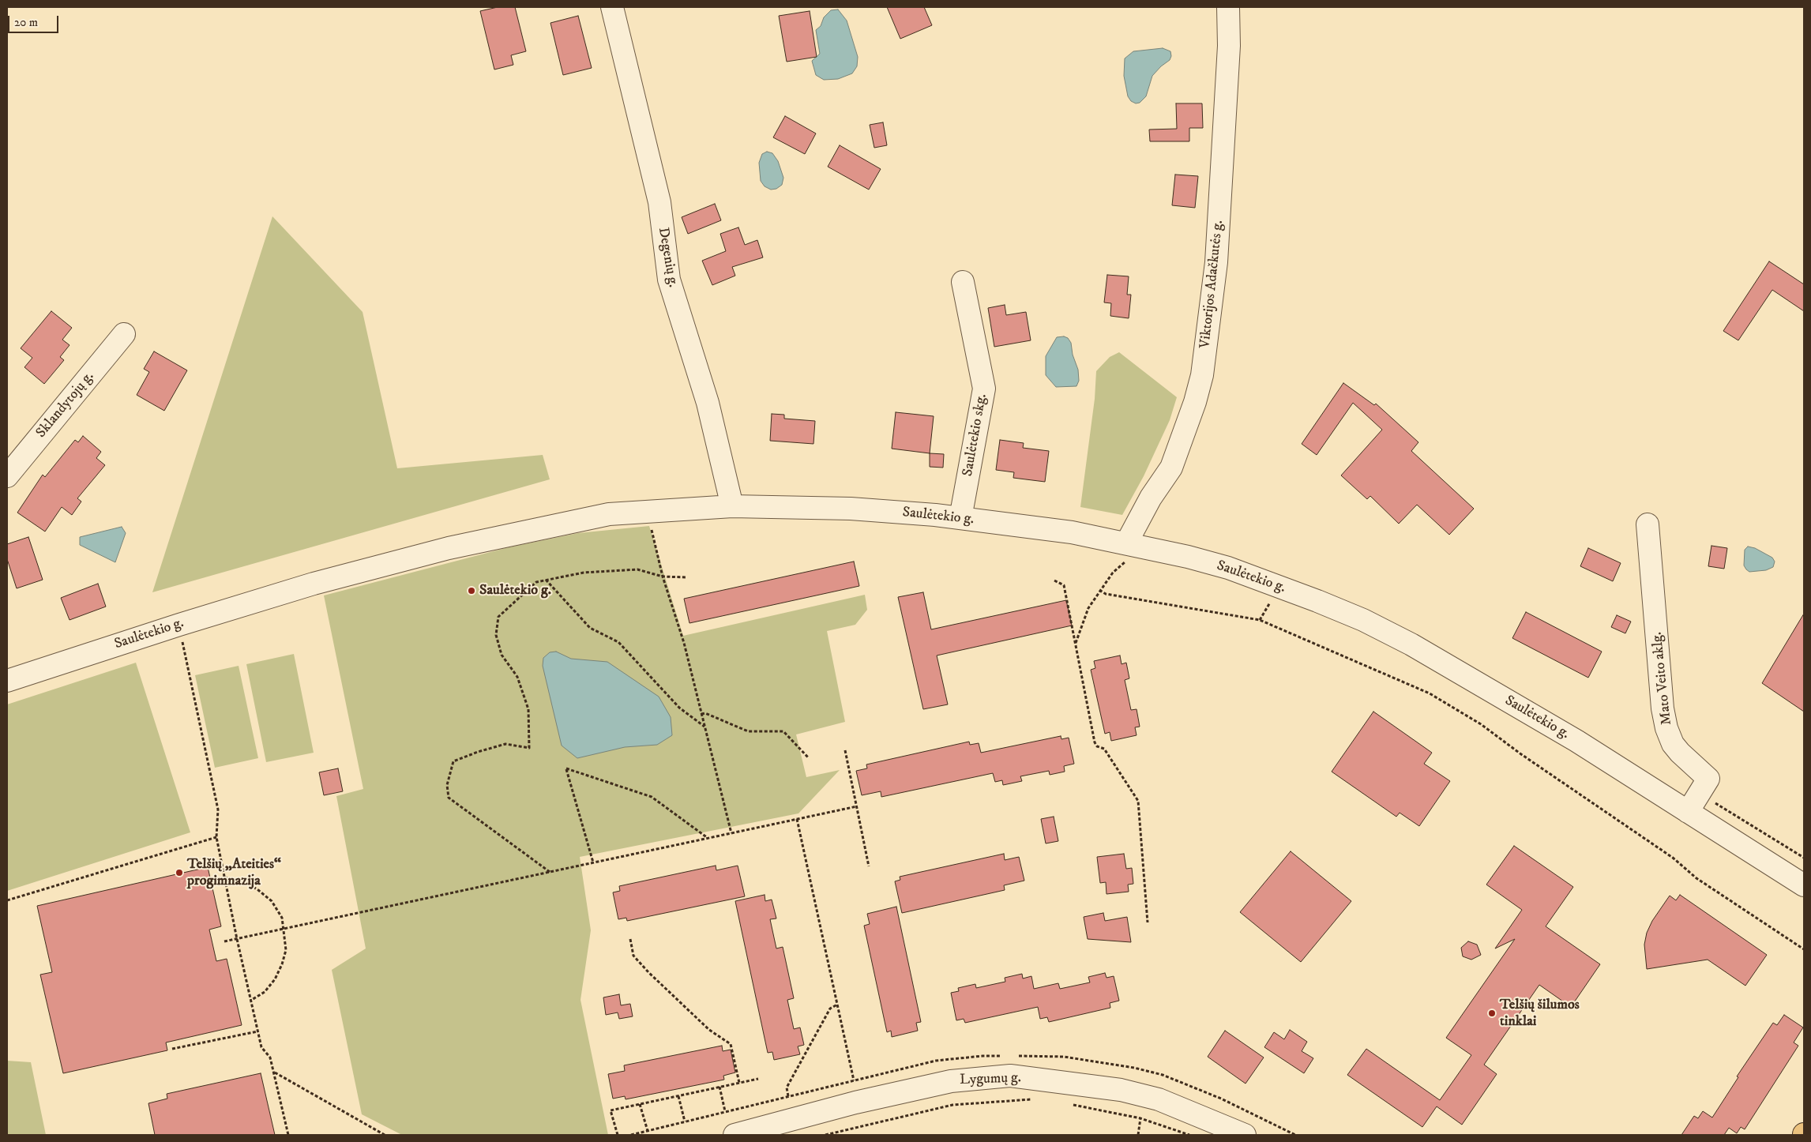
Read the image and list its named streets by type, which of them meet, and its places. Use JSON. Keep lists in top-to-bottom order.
{
  "streets": {
    "street": [
      "Degenių g.",
      "Viktorijos Adačkutės g.",
      "Sklandytojų g.",
      "Saulėtekio skg.",
      "Saulėtekio g.",
      "Mato Veito aklg.",
      "Lygumų g."
    ]
  },
  "crossings": [
    ["Degenių g.", "Saulėtekio g."],
    ["Viktorijos Adačkutės g.", "Saulėtekio g."],
    ["Saulėtekio skg.", "Saulėtekio g."],
    ["Saulėtekio g.", "Mato Veito aklg."]
  ],
  "places": ["Saulėtekio g.", "Telšių „Ateities“ progimnazija", "Telšių šilumos tinklai"],
  "scale_bar": "20 m"
}
